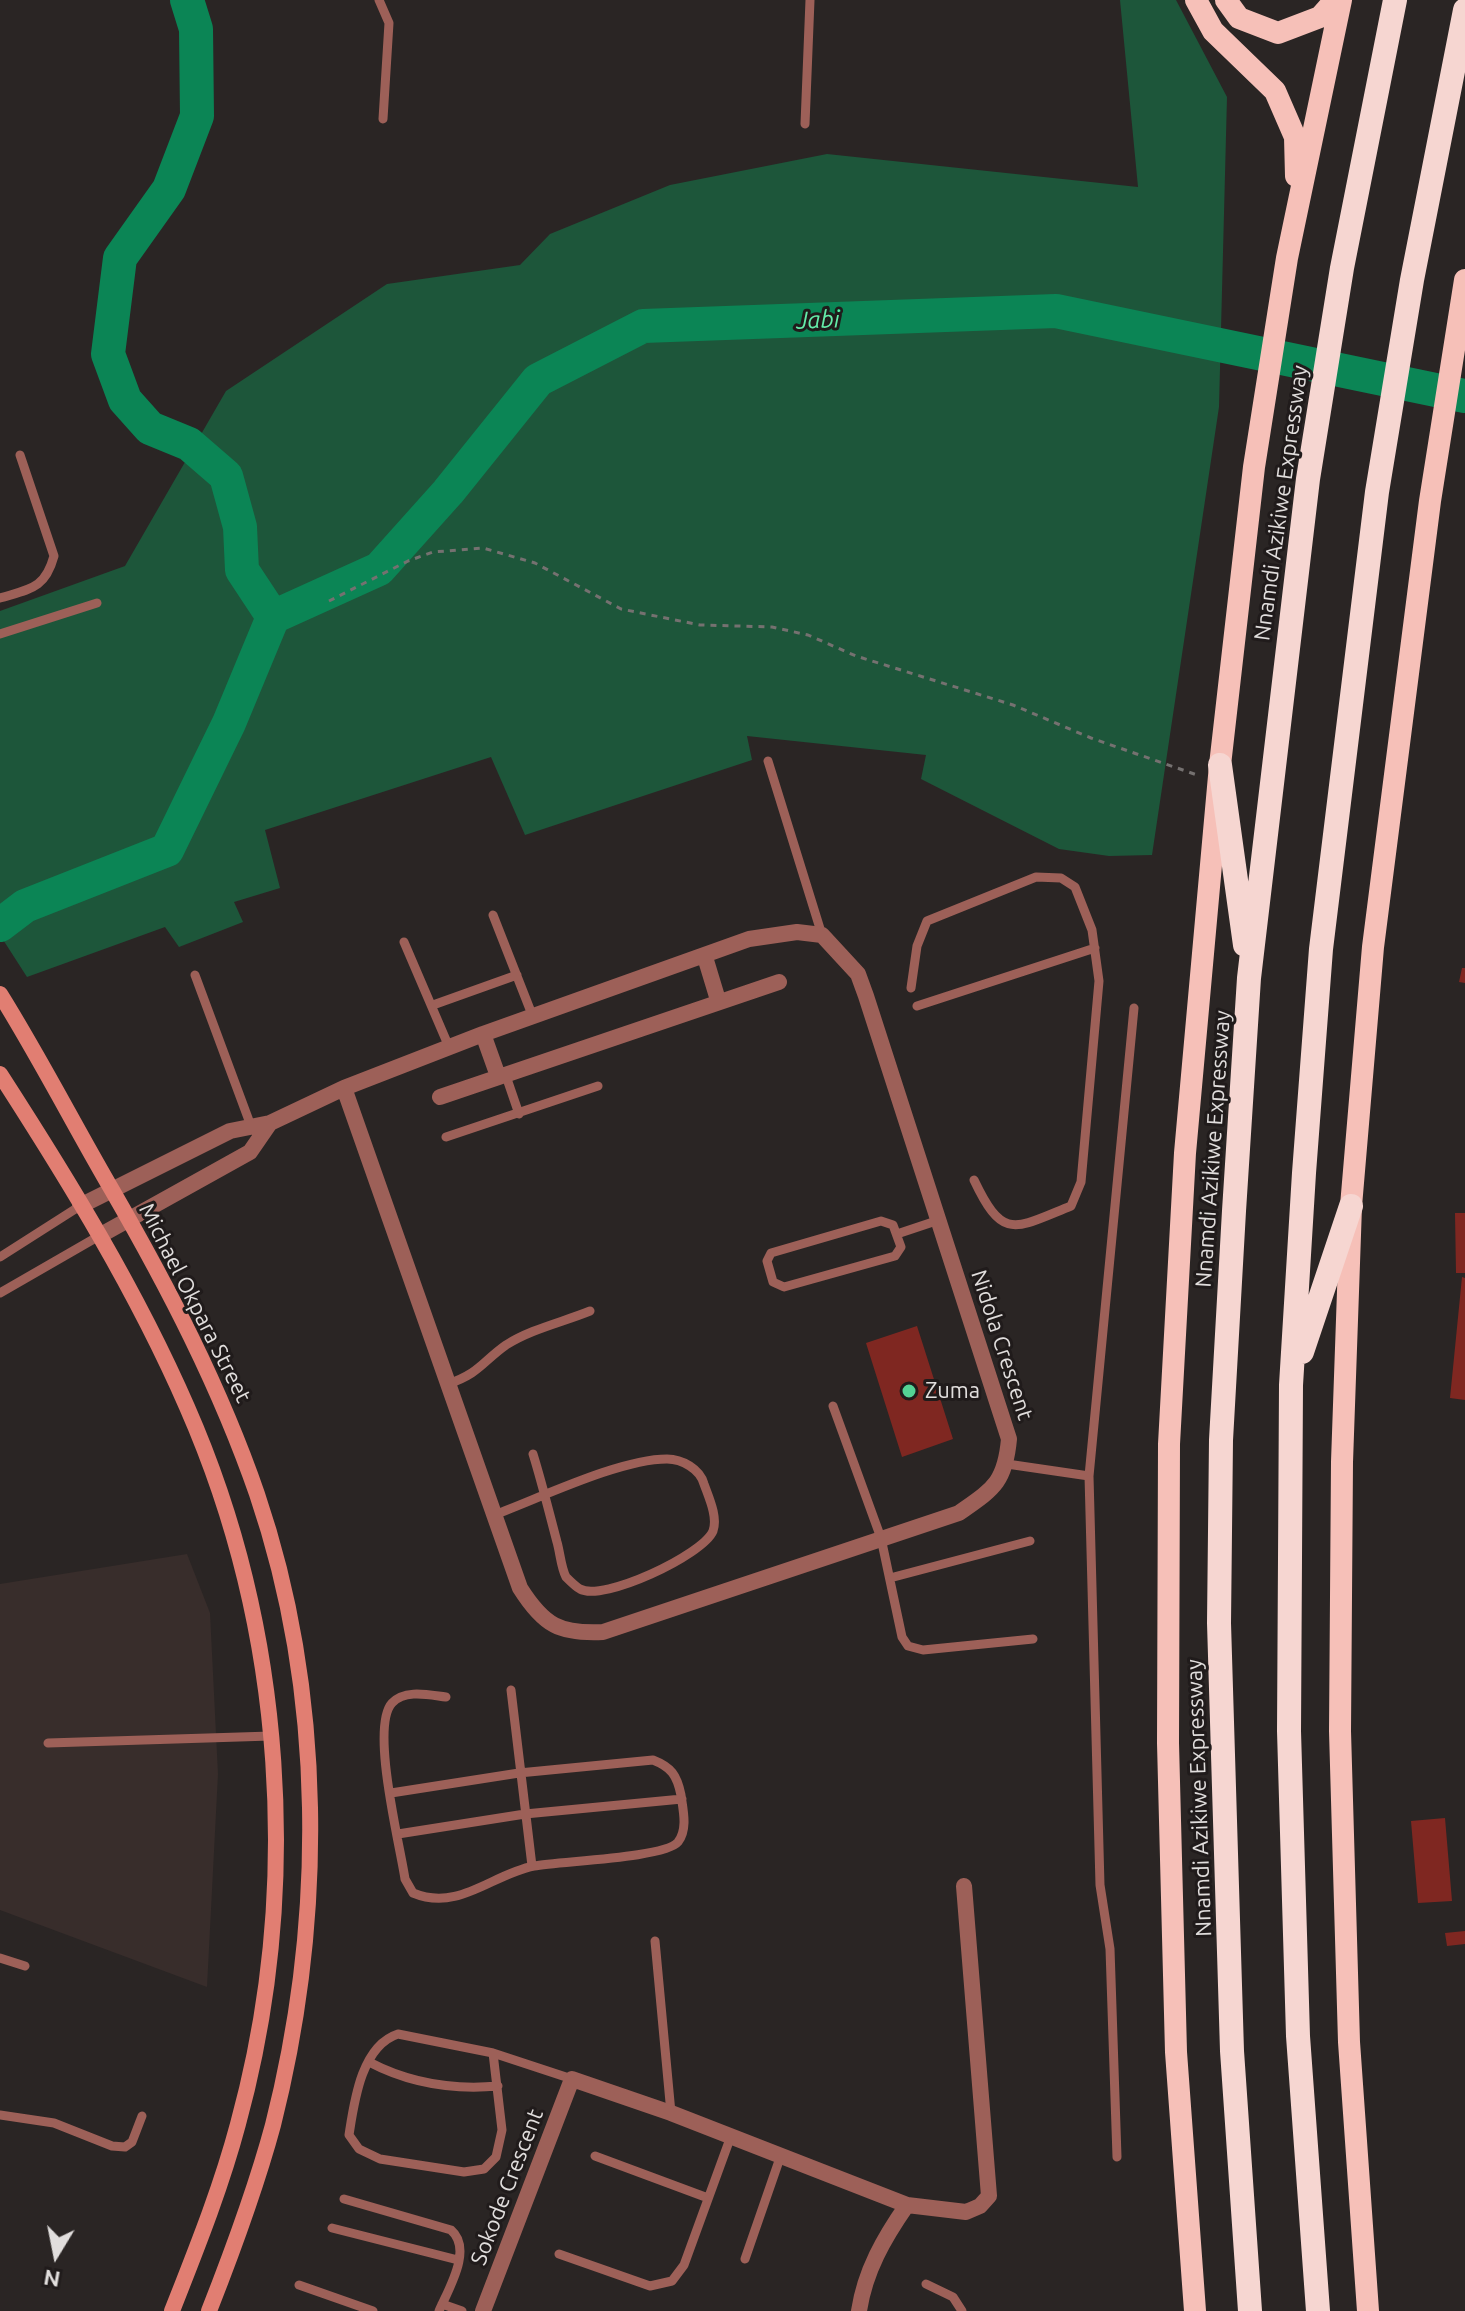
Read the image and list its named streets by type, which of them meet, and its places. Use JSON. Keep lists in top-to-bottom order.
{
  "streets": {
    "highway": ["Nnamdi Azikiwe Expressway"],
    "main road": ["Michael Okpara Street"],
    "street": ["Nidola Crescent", "Sokode Crescent"]
  },
  "water": ["Jabi"],
  "places": ["Zuma"],
  "north": "bottom"
}
